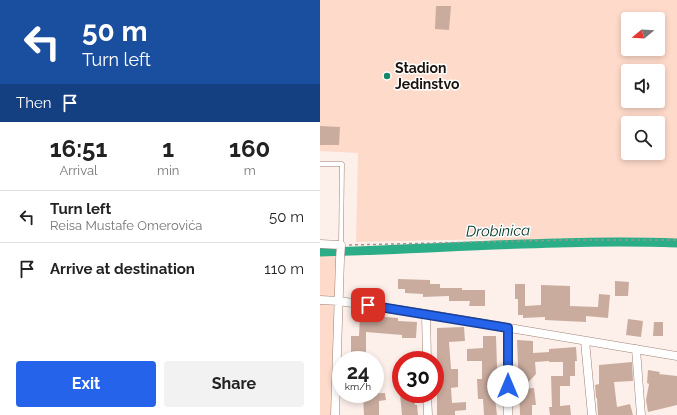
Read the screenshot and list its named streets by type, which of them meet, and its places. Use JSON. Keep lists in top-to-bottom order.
{
  "water": ["Drobinica"],
  "places": ["Stadion Jedinstvo"],
  "north": "left",
  "page": {
    "turn": ["50 m", "Turn left"],
    "then": "Then",
    "eta": [
      "16:51",
      "Arrival",
      "1",
      "min",
      "160",
      "m"
    ],
    "list": [
      {
        "name": "Turn left",
        "note": "Reisa Mustafe Omerovića",
        "value": "50 m"
      },
      {
        "name": "Arrive at destination",
        "value": "110 m"
      }
    ],
    "speed": "24 km/h",
    "limit": "30",
    "buttons": ["Exit", "Share"]
  }
}
